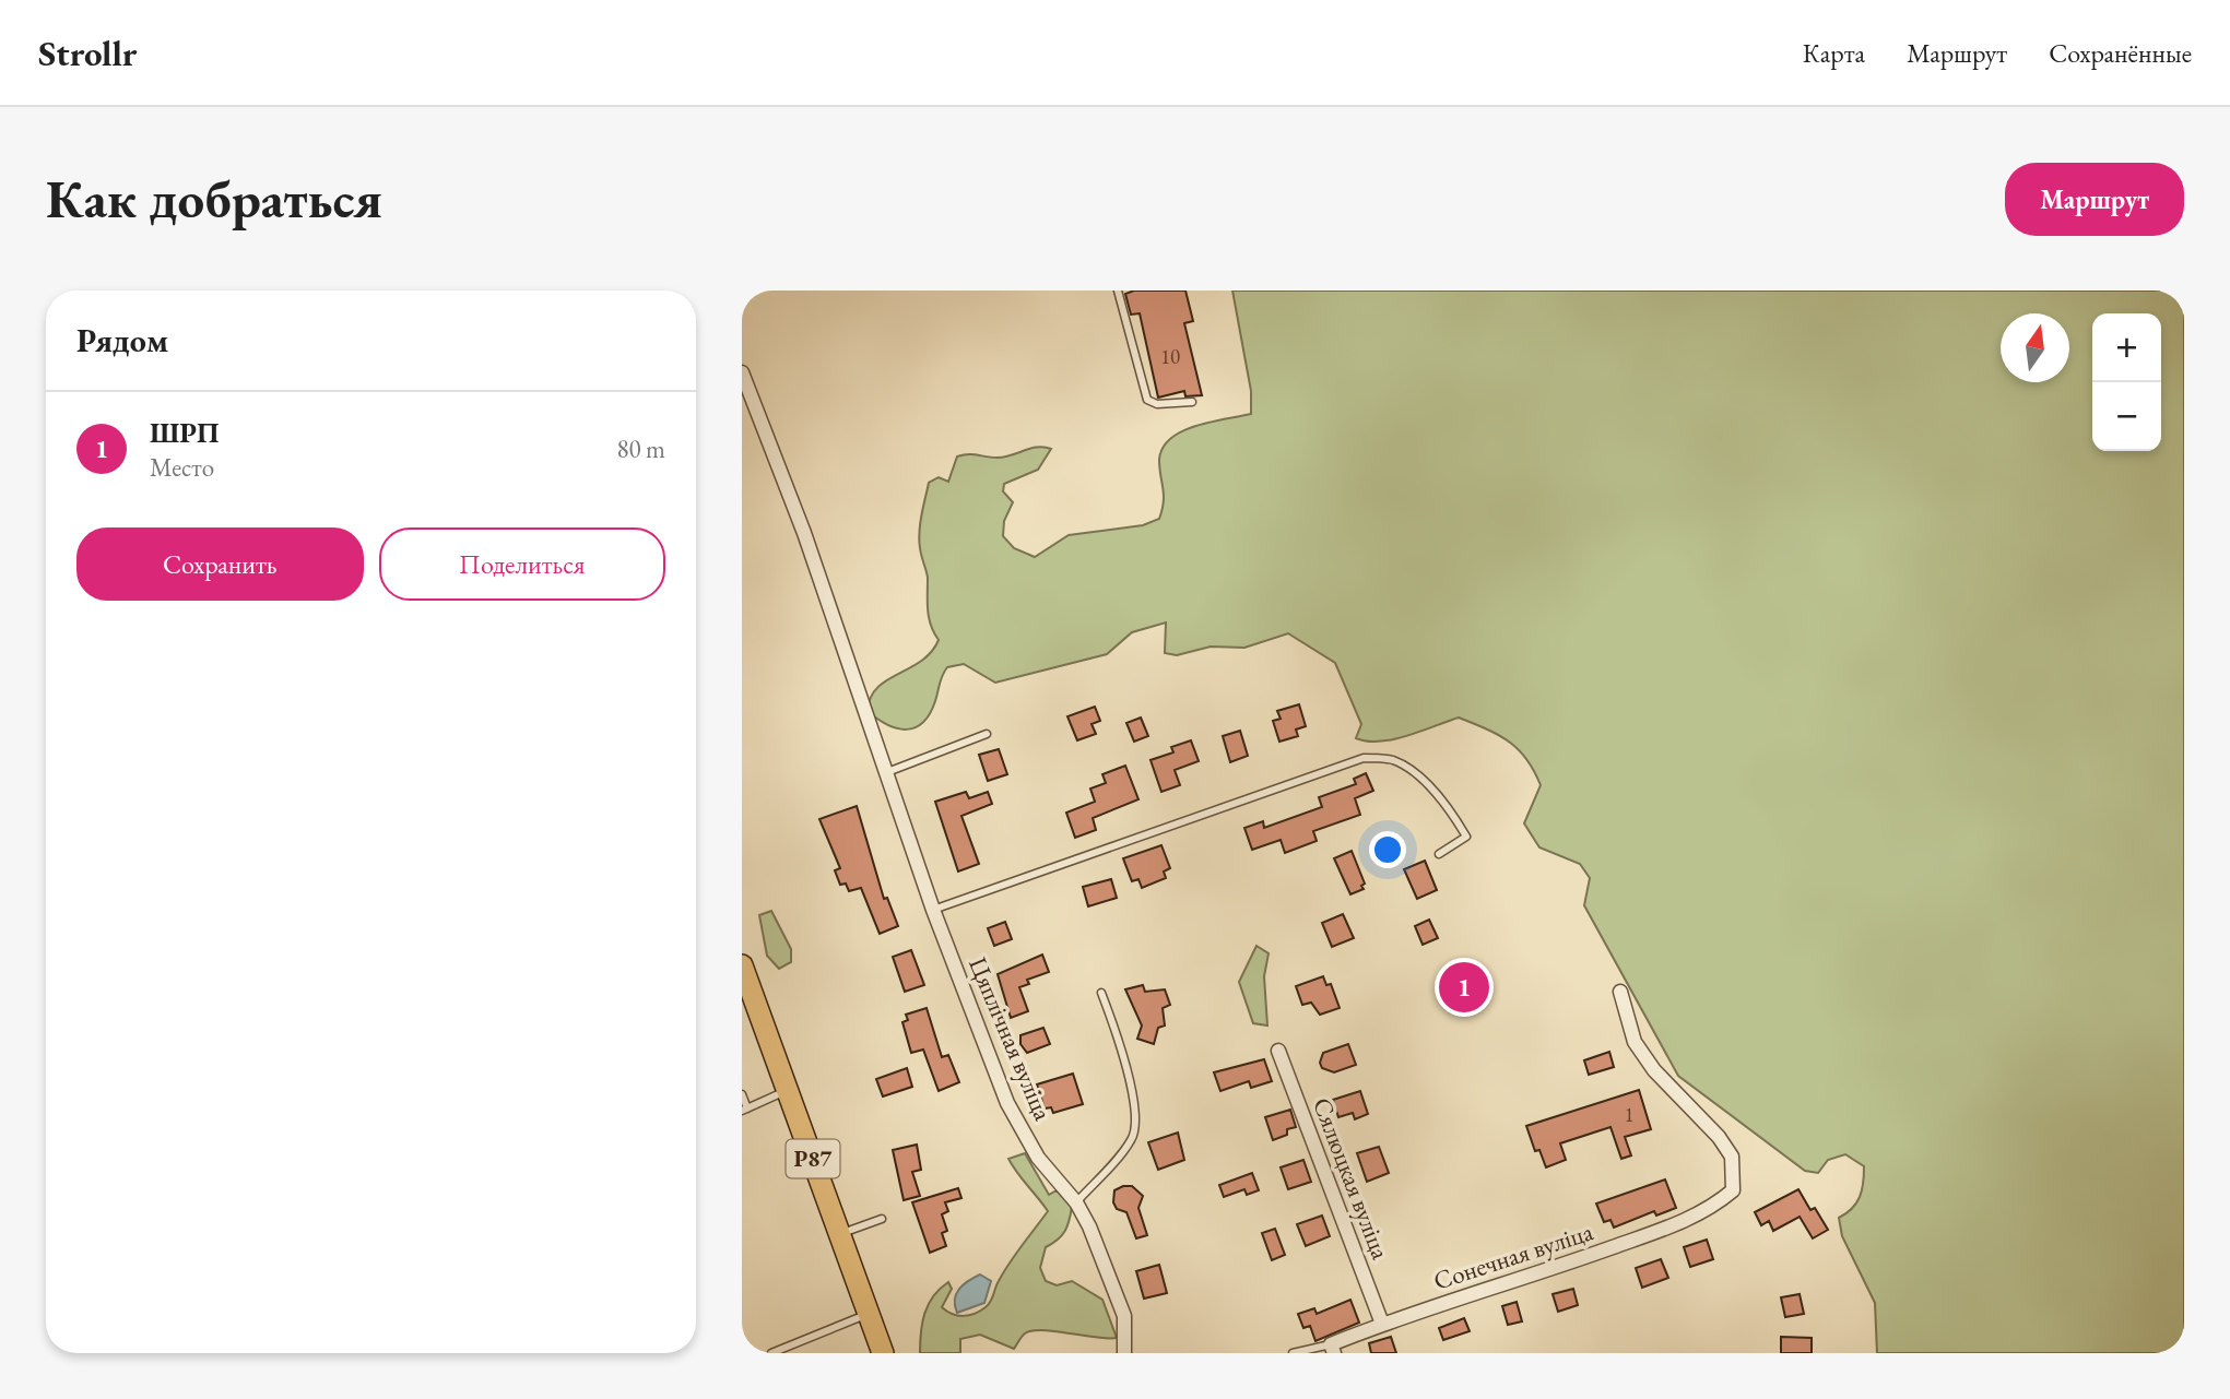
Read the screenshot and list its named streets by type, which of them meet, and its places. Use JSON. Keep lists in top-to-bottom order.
{
  "streets": {
    "main road": ["Р87"],
    "street": ["Цяплічная вуліца", "Сялюцкая вуліца", "Сонечная вуліца"]
  },
  "crossings": [
    ["Сялюцкая вуліца", "Сонечная вуліца"]
  ],
  "house_numbers": ["10", "1"],
  "north": "top",
  "page": {
    "header": "Strollr",
    "nav": ["Карта", "Маршрут", "Сохранённые"],
    "buttons": [
      "Маршрут",
      ["Сохранить", "Поделиться"]
    ],
    "title": "Как добраться",
    "heading": "Рядом",
    "map_buttons": ["+", "−"],
    "list": [
      {
        "mark": "1",
        "name": "ШРП",
        "note": "Место",
        "value": "80 m"
      }
    ],
    "pins": "1"
  }
}
